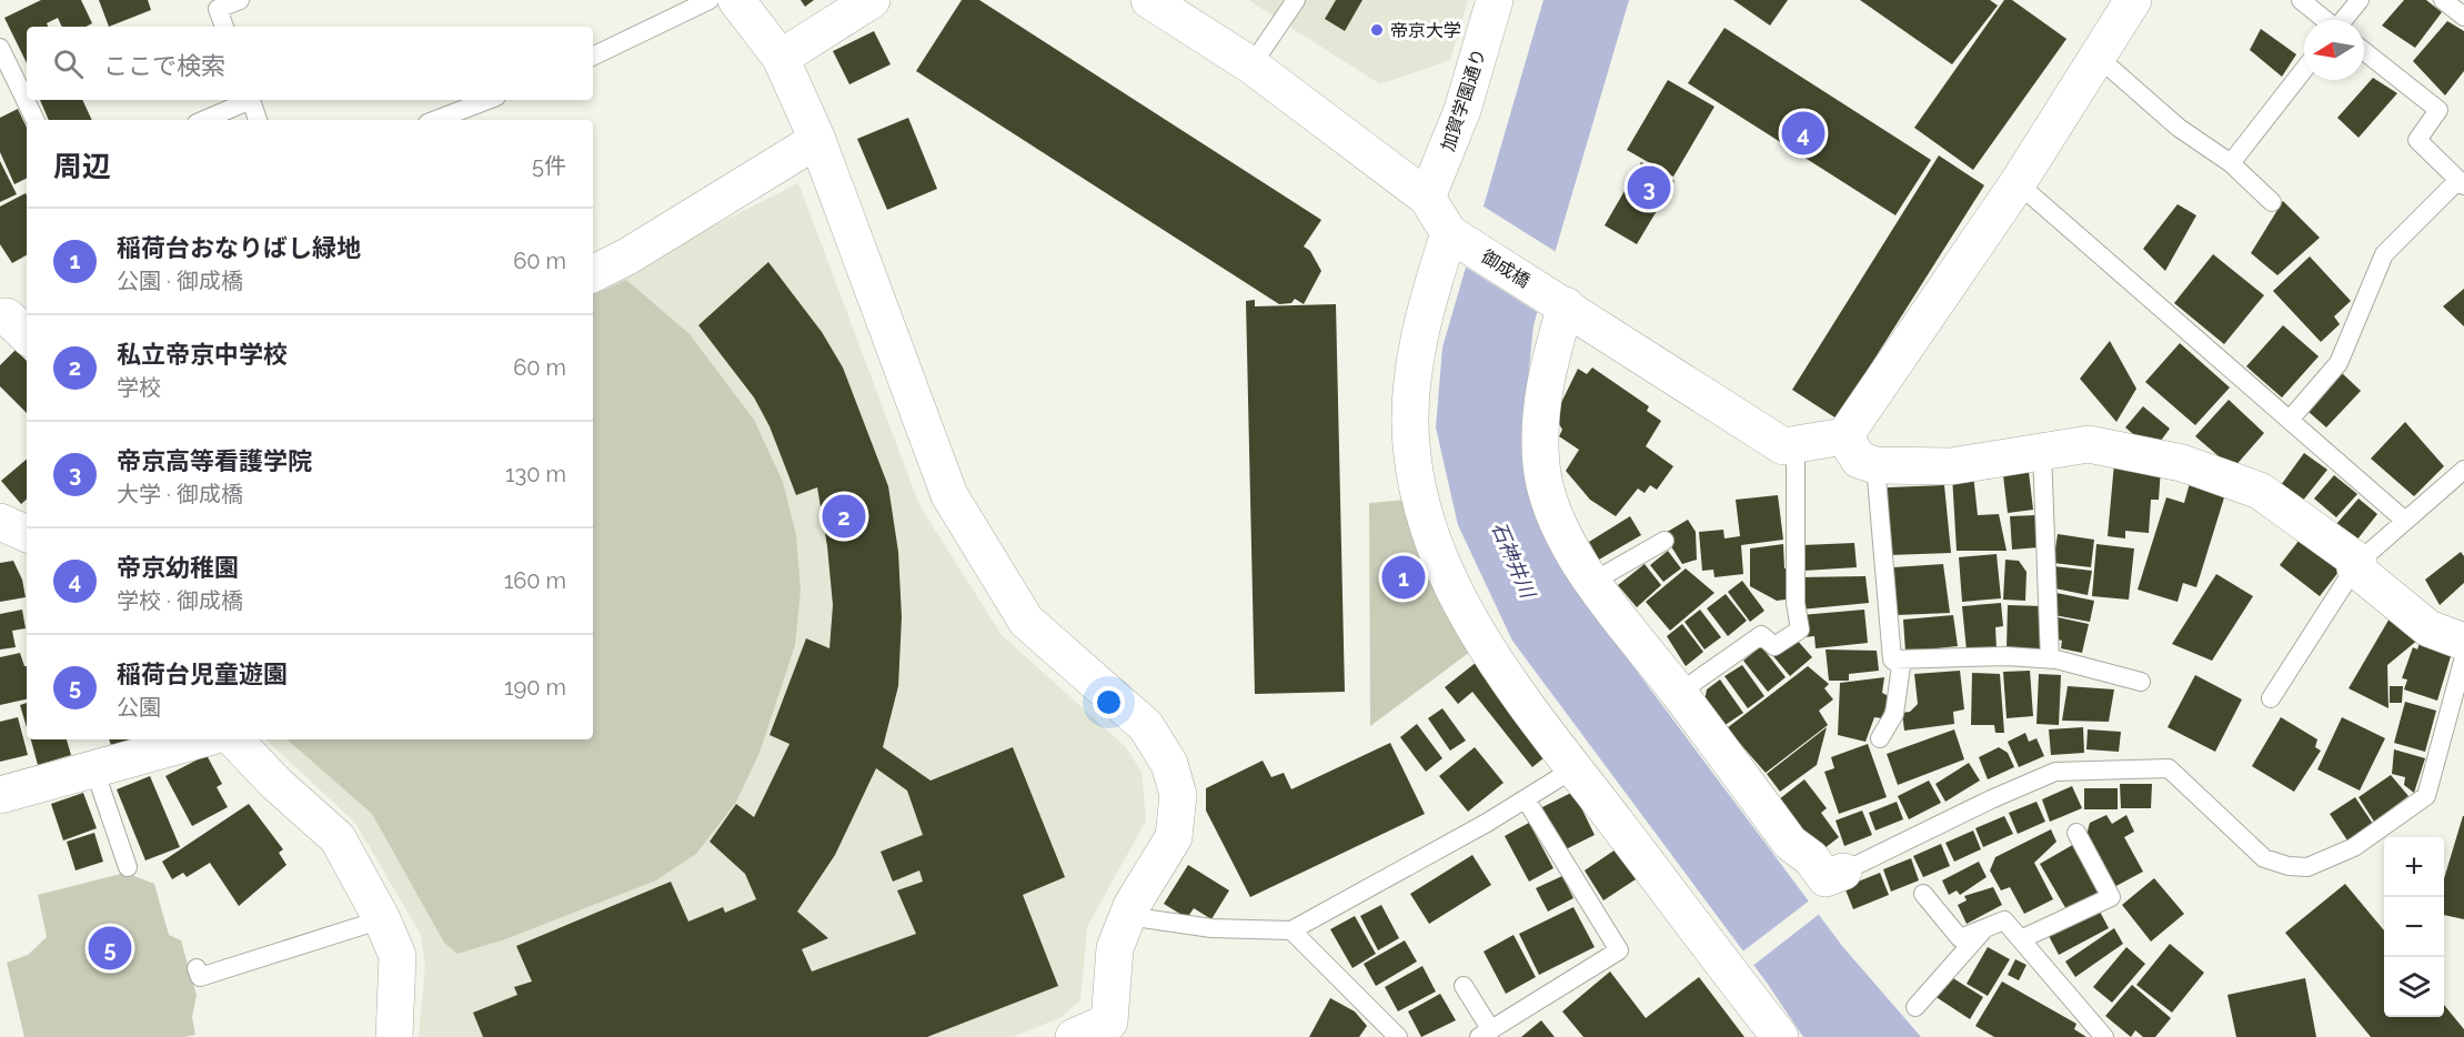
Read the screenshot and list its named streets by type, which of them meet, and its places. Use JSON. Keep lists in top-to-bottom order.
{
  "streets": {
    "street": ["加賀学園通り", "御成橋"]
  },
  "water": ["石神井川"],
  "places": ["帝京大学"],
  "north": "left",
  "page": {
    "search": "ここで検索",
    "pins": [
      "4",
      "3",
      "2",
      "1",
      "5"
    ],
    "heading": ["周辺", "5件"],
    "list": [
      {
        "mark": "1",
        "name": "稲荷台おなりばし緑地",
        "note": "公園 · 御成橋",
        "value": "60 m"
      },
      {
        "mark": "2",
        "name": "私立帝京中学校",
        "note": "学校",
        "value": "60 m"
      },
      {
        "mark": "3",
        "name": "帝京高等看護学院",
        "note": "大学 · 御成橋",
        "value": "130 m"
      },
      {
        "mark": "4",
        "name": "帝京幼稚園",
        "note": "学校 · 御成橋",
        "value": "160 m"
      },
      {
        "mark": "5",
        "name": "稲荷台児童遊園",
        "note": "公園",
        "value": "190 m"
      }
    ],
    "map_buttons": ["+", "−"]
  }
}
